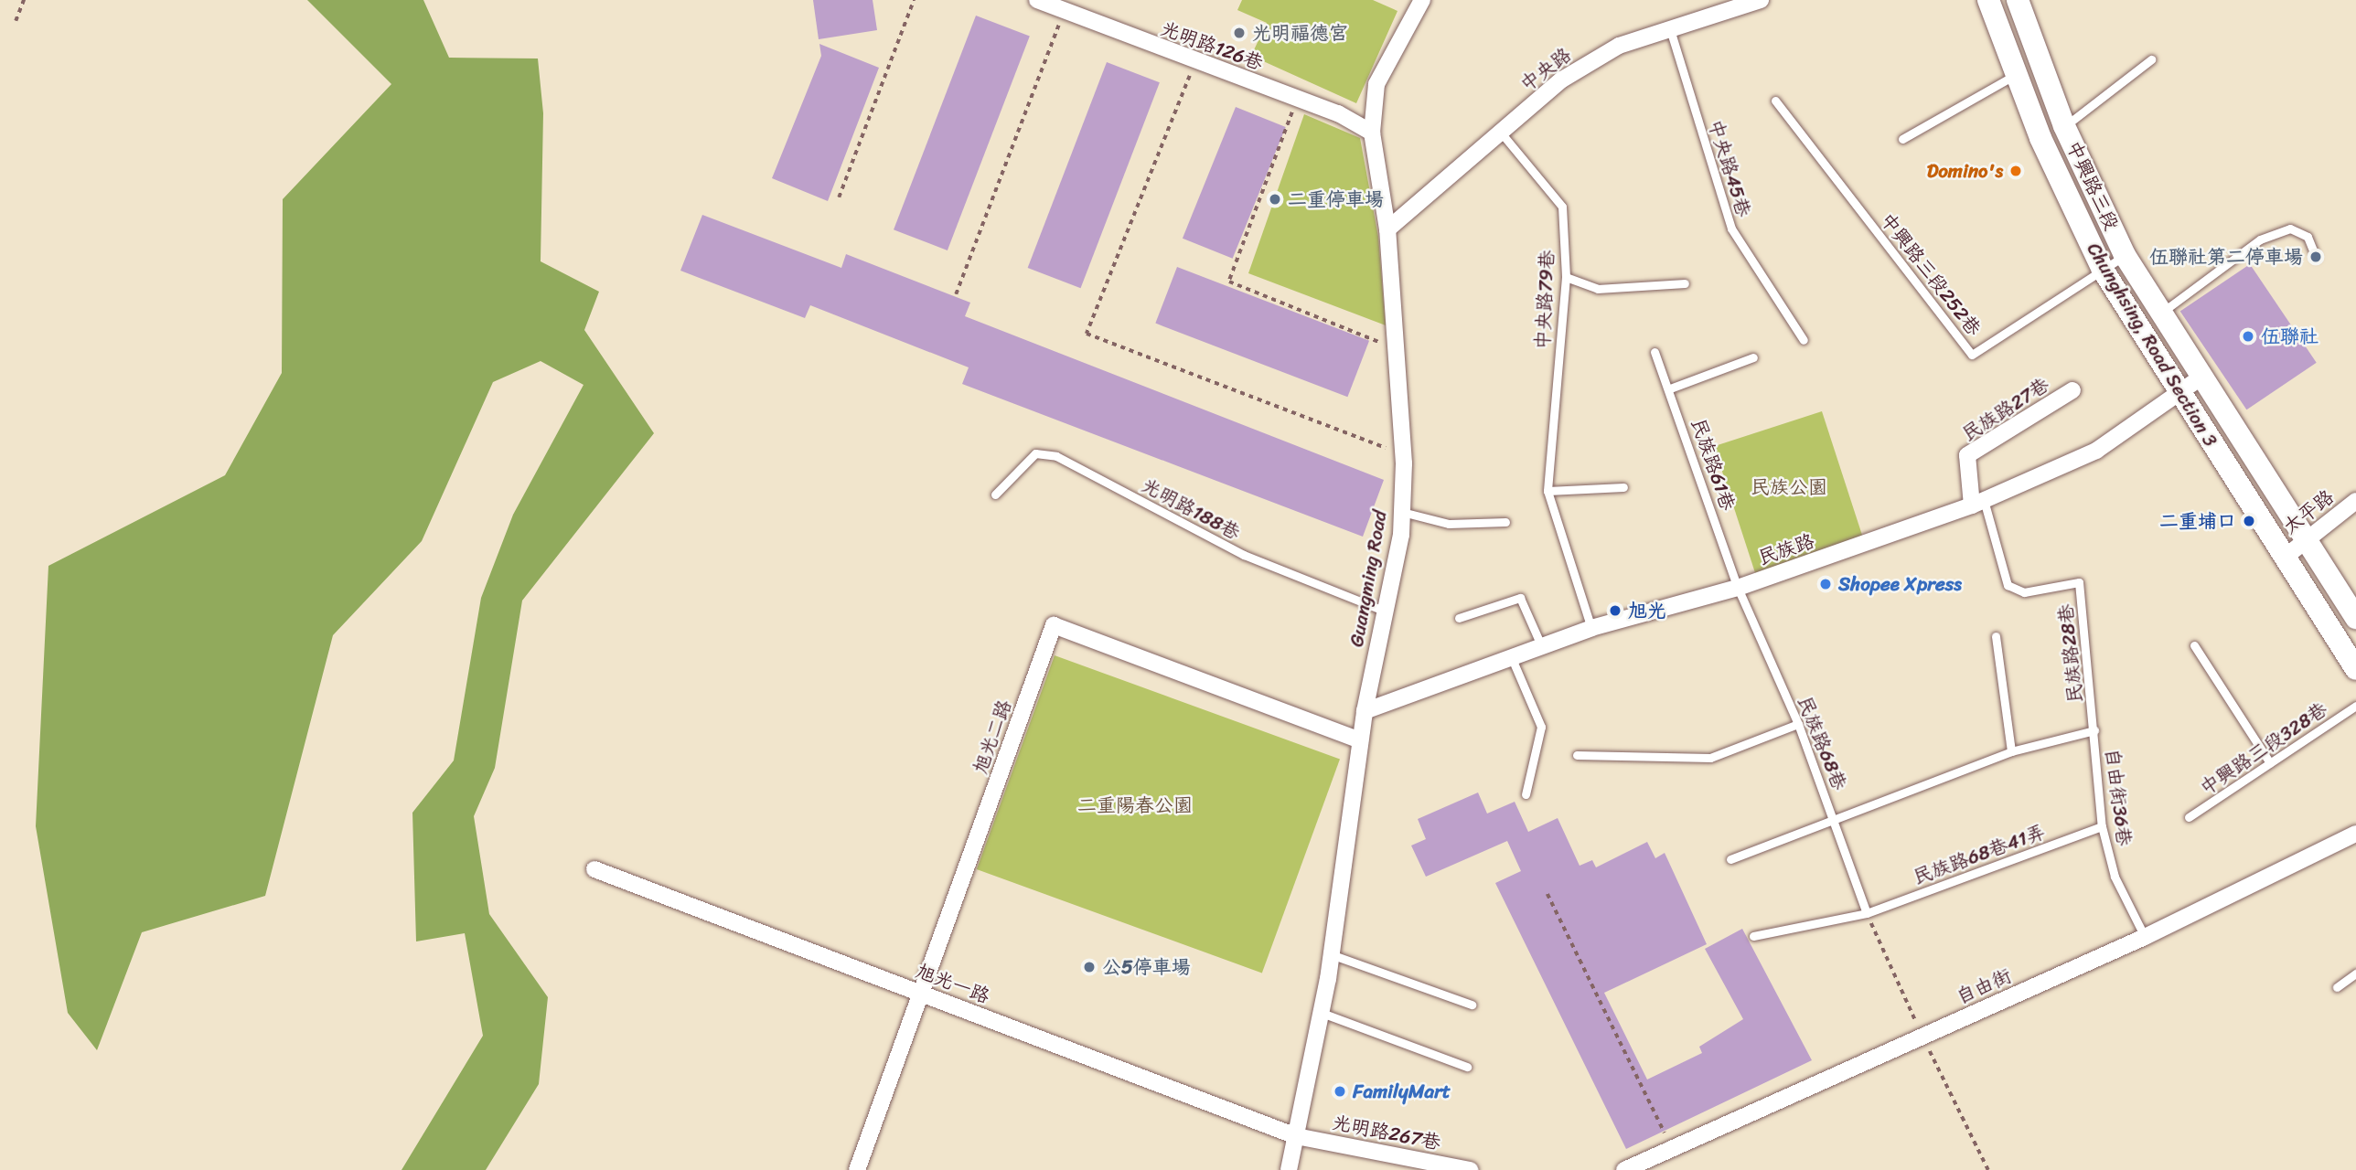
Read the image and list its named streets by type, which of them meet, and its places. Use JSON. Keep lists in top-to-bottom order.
{
  "streets": {
    "main road": ["中興路三段", "Chunghsing, Road Section 3"],
    "street": [
      "光明路126巷",
      "中央路",
      "民族路27巷",
      "太平路",
      "民族路",
      "Guangming Road",
      "旭光二路",
      "旭光一路",
      "自由街",
      "光明路267巷"
    ],
    "lane": [
      "中央路45巷",
      "中興路三段252巷",
      "中央路79巷",
      "民族路61巷",
      "光明路188巷",
      "民族路28巷",
      "民族路68巷",
      "中興路三段328巷",
      "自由街36巷",
      "民族路68巷41弄"
    ]
  },
  "crossings": [
    ["光明路126巷", "Guangming Road"],
    ["中央路", "中央路45巷"],
    ["中央路", "中央路79巷"],
    ["中央路", "Guangming Road"],
    ["中興路三段", "中興路三段252巷"],
    ["中興路三段", "太平路"],
    ["中興路三段", "民族路"],
    ["中興路三段252巷", "Chunghsing, Road Section 3"],
    ["Chunghsing, Road Section 3", "太平路"],
    ["Chunghsing, Road Section 3", "民族路"],
    ["民族路27巷", "民族路"],
    ["民族路27巷", "民族路28巷"],
    ["民族路61巷", "民族路"],
    ["民族路61巷", "民族路68巷"],
    ["光明路188巷", "Guangming Road"],
    ["民族路", "Guangming Road"],
    ["民族路", "民族路28巷"],
    ["民族路", "民族路68巷"],
    ["Guangming Road", "旭光二路"],
    ["Guangming Road", "旭光一路"],
    ["Guangming Road", "光明路267巷"],
    ["民族路28巷", "自由街36巷"],
    ["旭光二路", "旭光一路"],
    ["民族路68巷", "民族路68巷41弄"],
    ["自由街36巷", "民族路68巷41弄"],
    ["自由街36巷", "自由街"],
    ["旭光一路", "光明路267巷"]
  ],
  "parks": ["民族公園", "二重陽春公園"],
  "places": [
    "光明福德宮",
    "Domino's",
    "二重停車場",
    "伍聯社第二停車場",
    "伍聯社",
    "二重埔口",
    "Shopee Xpress",
    "旭光",
    "公5停車場",
    "FamilyMart"
  ]
}
